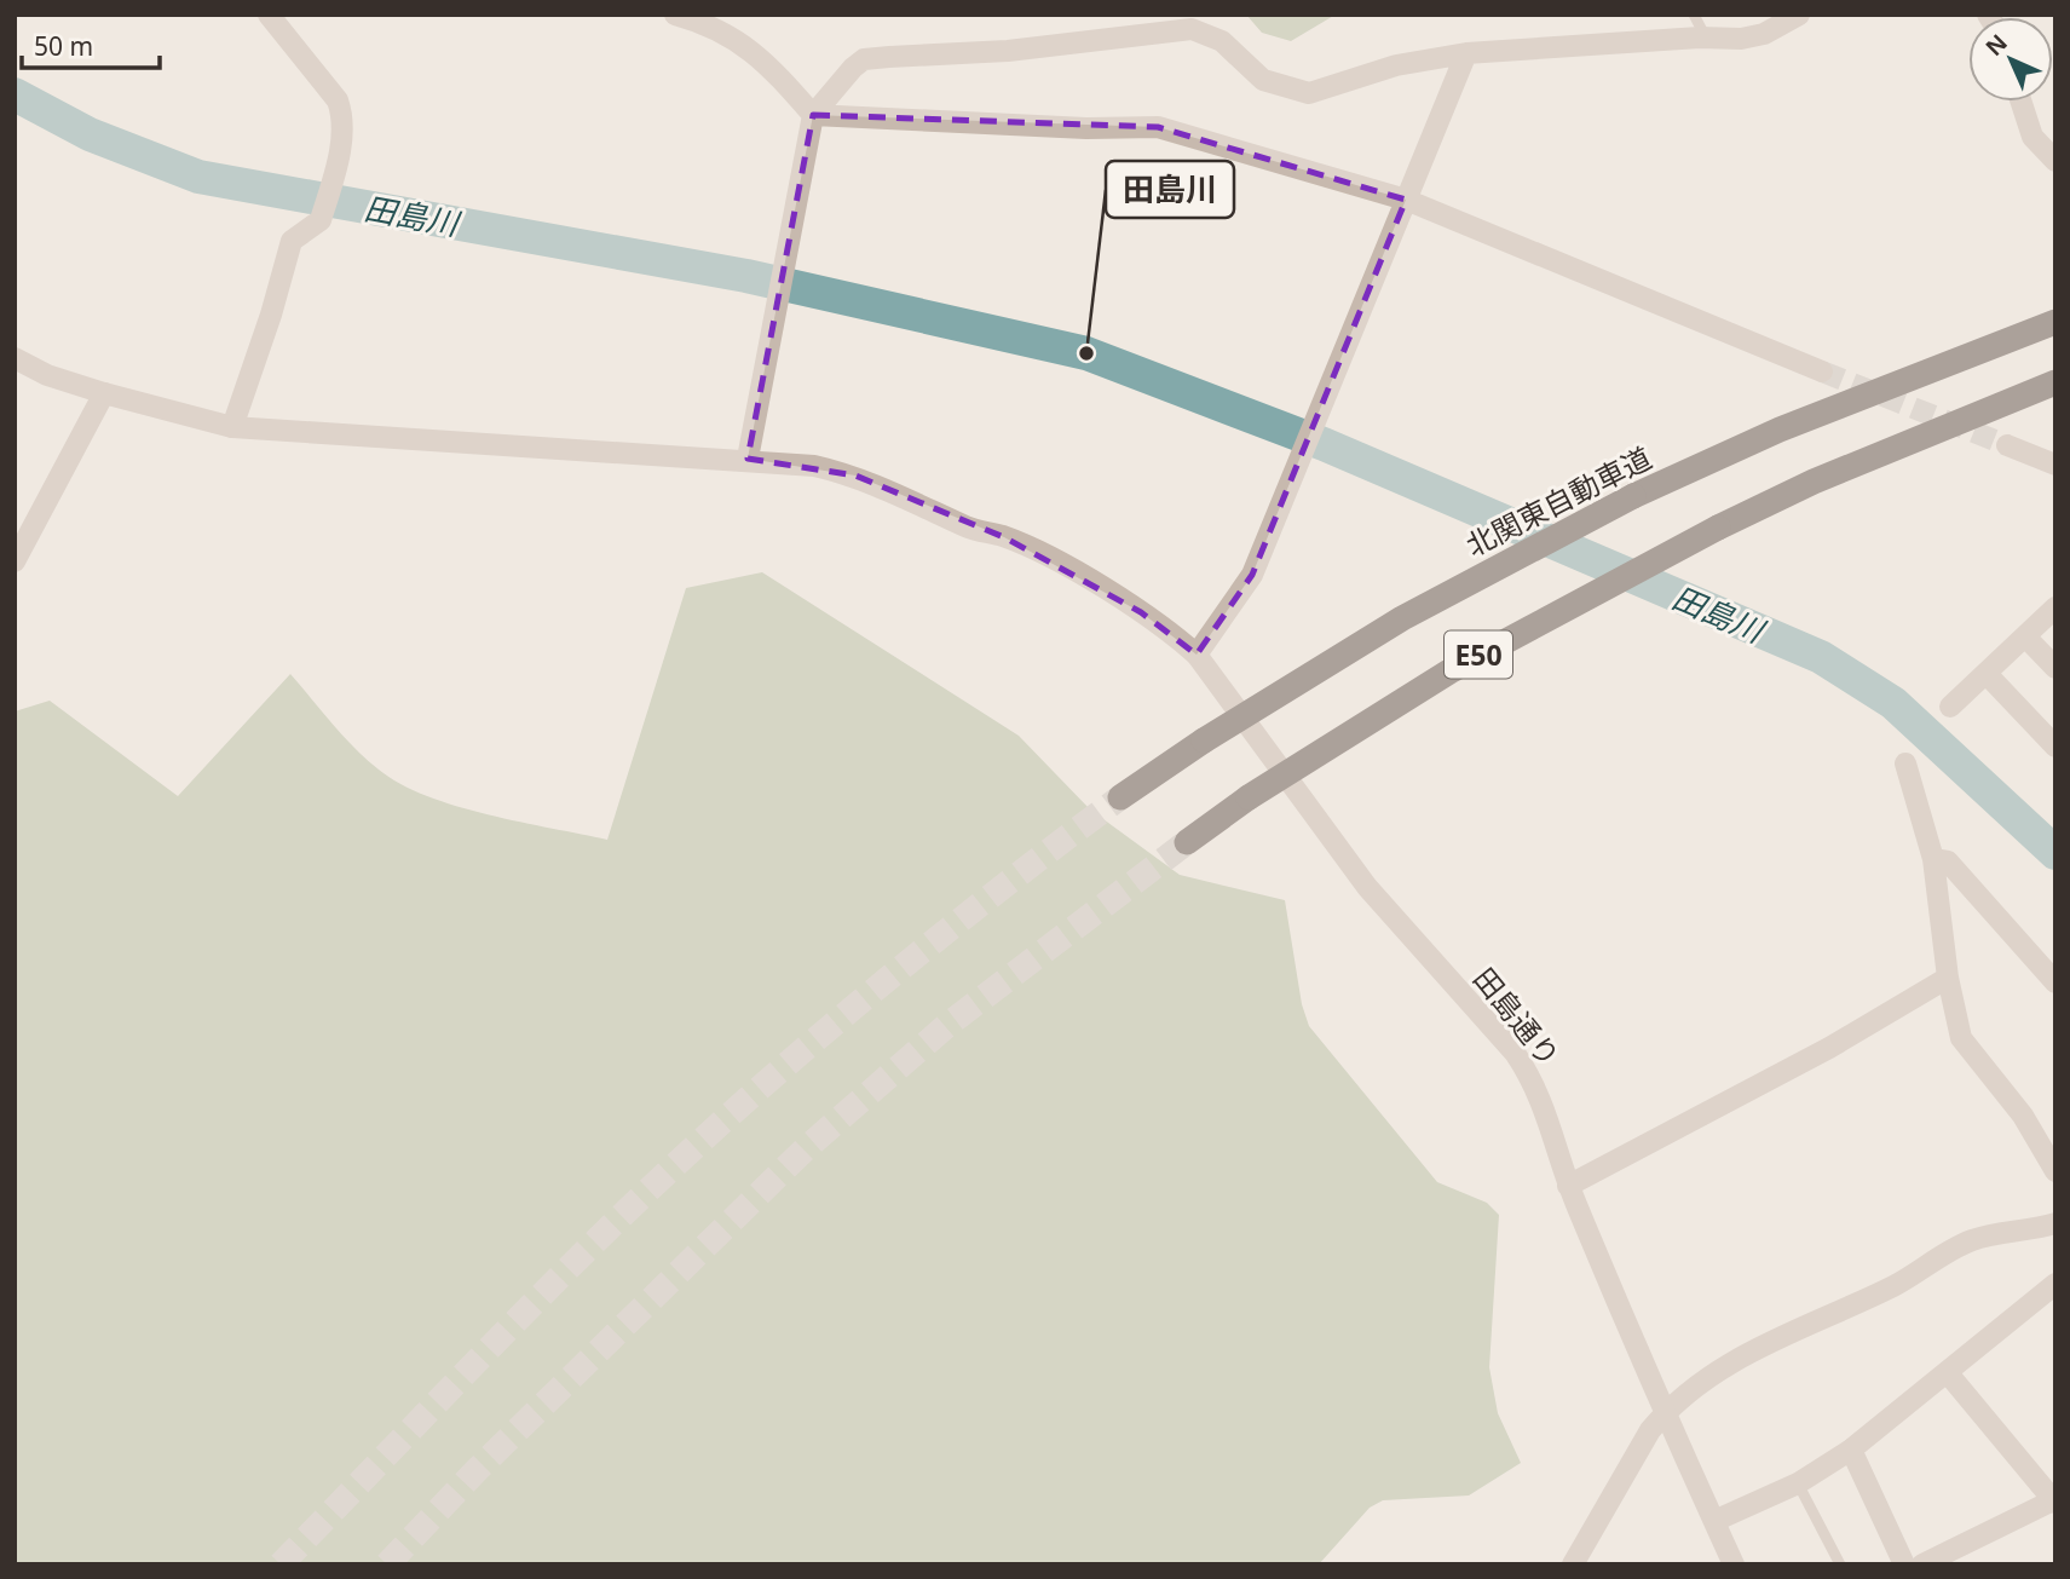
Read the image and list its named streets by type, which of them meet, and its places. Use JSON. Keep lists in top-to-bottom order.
{
  "streets": {
    "highway": ["北関東自動車道", "E50"],
    "street": ["田島通り"]
  },
  "water": ["田島川"],
  "places": ["田島川"],
  "scale_bar": "50 m",
  "north": "top left"
}
